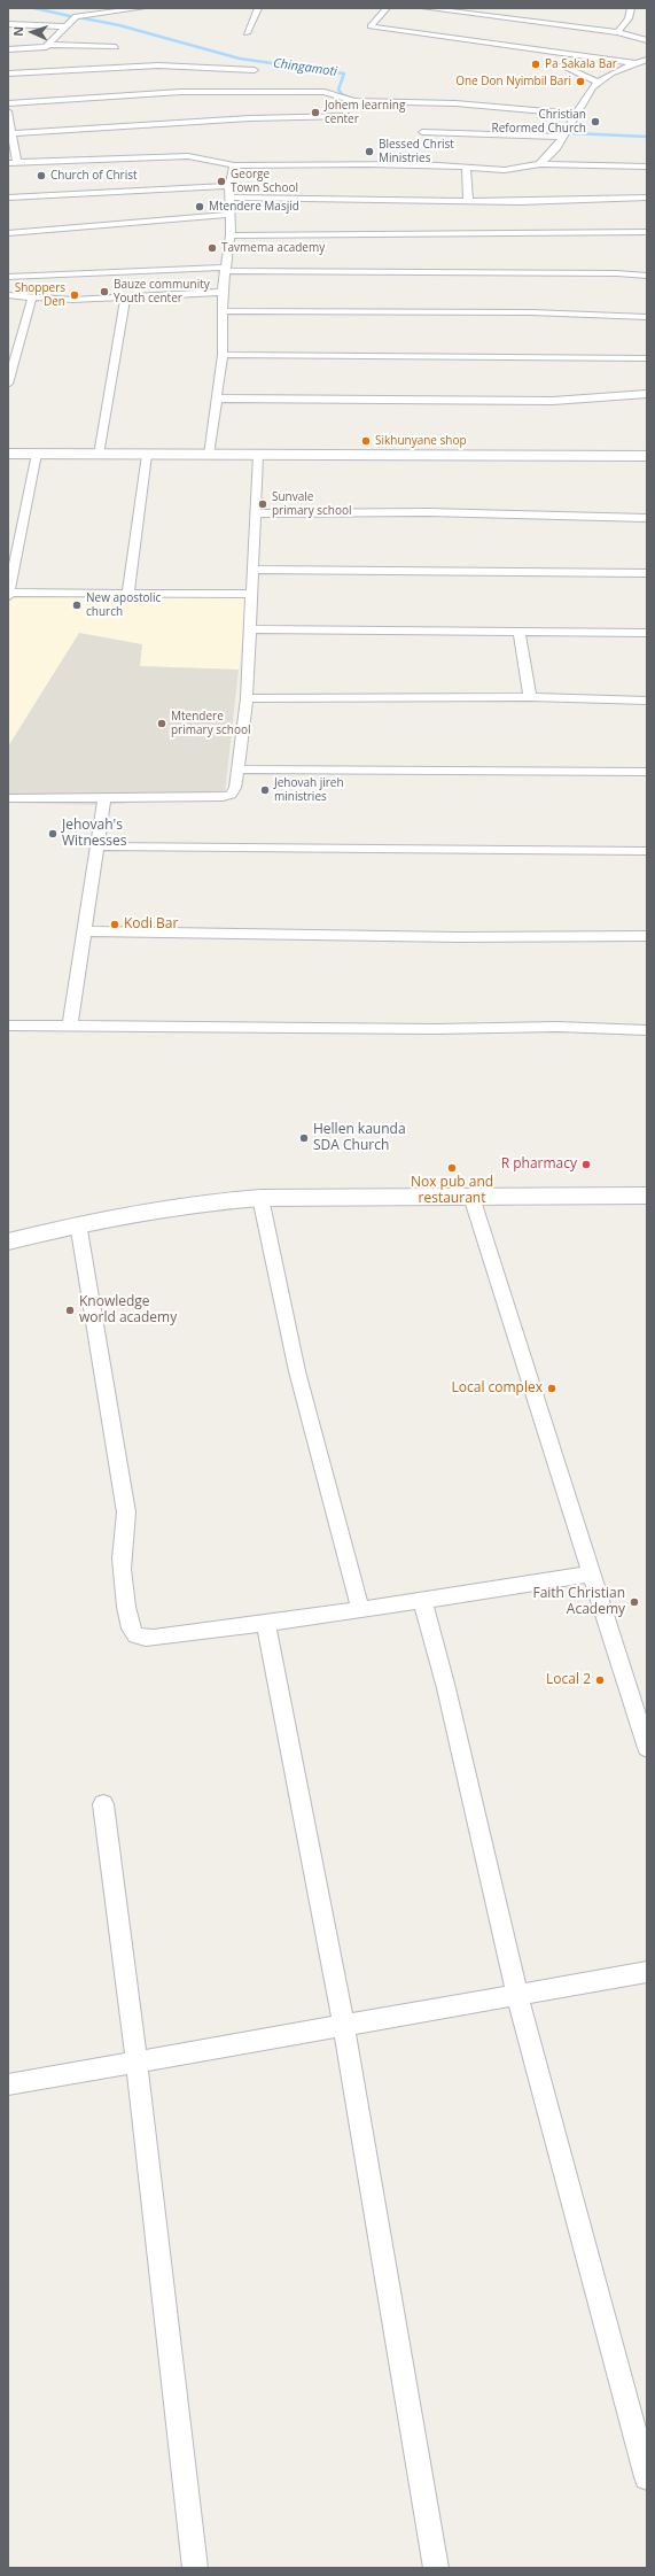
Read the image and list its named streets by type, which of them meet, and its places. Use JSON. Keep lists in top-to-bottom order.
{
  "water": ["Chingamoti"],
  "places": [
    "Pa Sakala Bar",
    "One Don Nyimbil Bari",
    "Johem learning center",
    "Christian Reformed Church",
    "Blessed Christ Ministries",
    "Church of Christ",
    "George Town School",
    "Mtendere Masjid",
    "Tavmema academy",
    "Bauze community Youth center",
    "Shoppers Den",
    "Sikhunyane shop",
    "Sunvale primary school",
    "New apostolic church",
    "Mtendere primary school",
    "Jehovah jireh ministries",
    "Jehovah's Witnesses",
    "Kodi Bar",
    "Hellen kaunda SDA Church",
    "R pharmacy",
    "Nox pub and restaurant",
    "Knowledge world academy",
    "Local complex",
    "Faith Christian Academy",
    "Local 2"
  ],
  "north": "left"
}
